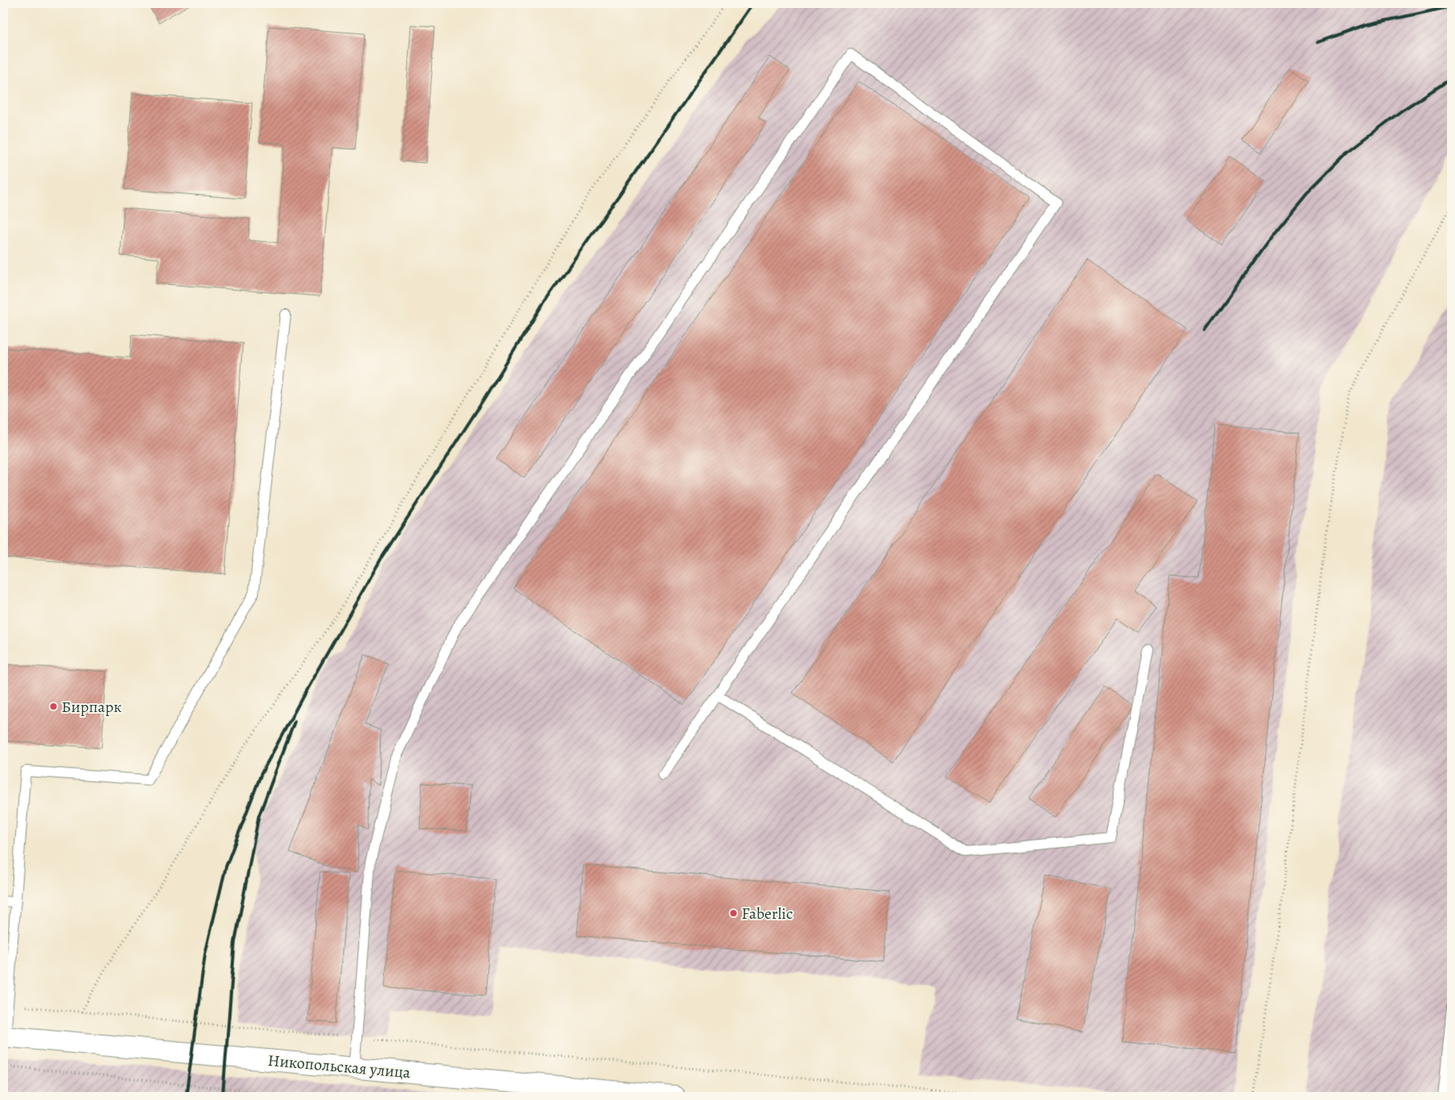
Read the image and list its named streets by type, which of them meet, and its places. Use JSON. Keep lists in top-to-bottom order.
{
  "streets": {
    "street": ["Никопольская улица"]
  },
  "places": ["Бирпарк", "Faberlic"]
}
